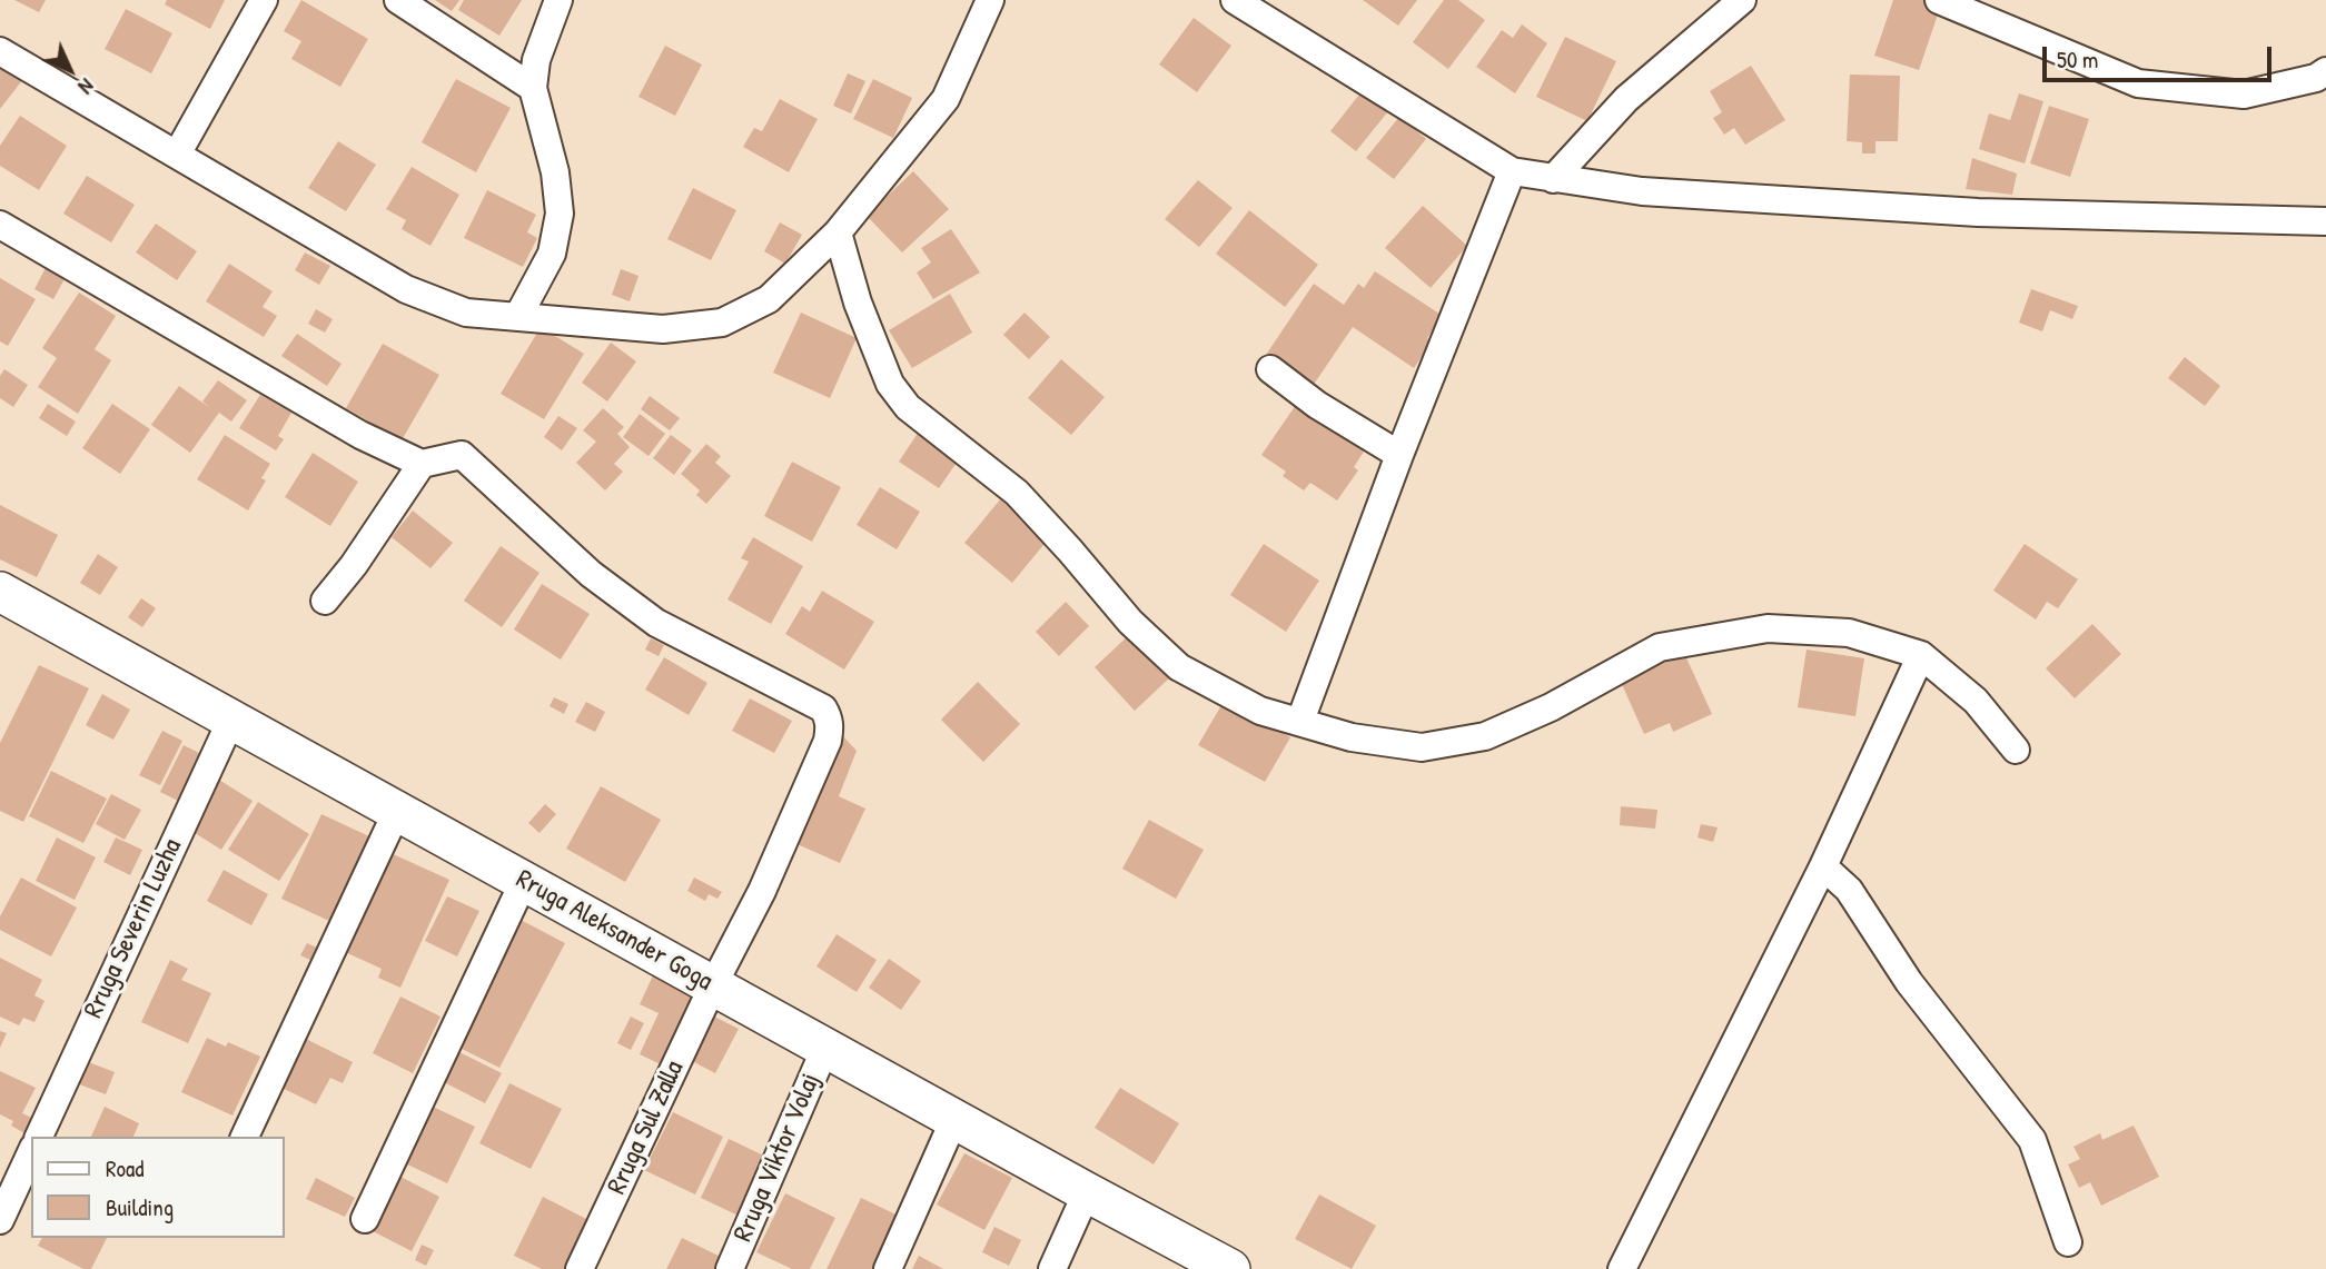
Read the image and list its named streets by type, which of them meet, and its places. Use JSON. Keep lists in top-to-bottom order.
{
  "streets": {
    "main road": ["Rruga Aleksander Goga"],
    "street": ["Rruga Severin Luzha", "Rruga Sul Zalla", "Rruga Viktor Volaj"]
  },
  "crossings": [
    ["Rruga Severin Luzha", "Rruga Aleksander Goga"],
    ["Rruga Aleksander Goga", "Rruga Sul Zalla"],
    ["Rruga Aleksander Goga", "Rruga Viktor Volaj"]
  ],
  "legend": ["Road", "Building"],
  "scale_bar": "50 m",
  "north": "bottom right"
}
